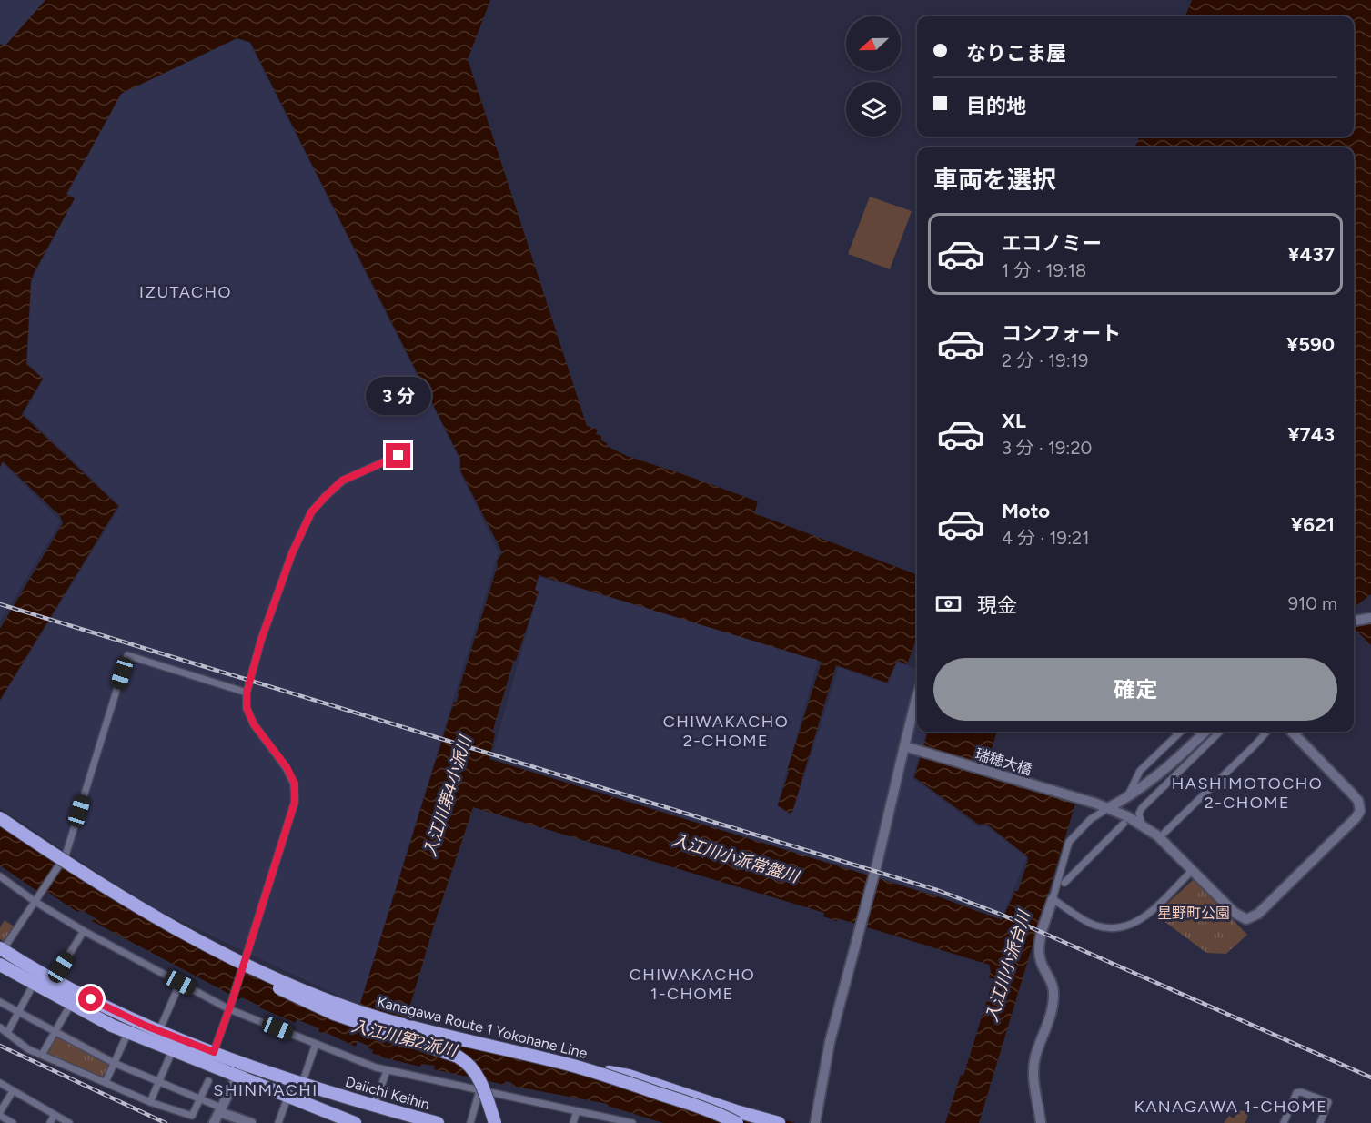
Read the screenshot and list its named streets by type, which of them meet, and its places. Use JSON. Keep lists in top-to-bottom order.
{
  "streets": {
    "highway": ["Kanagawa Route 1 Yokohane Line", "Daiichi Keihin"],
    "street": ["瑞穂大橋"]
  },
  "districts": [
    "IZUTACHO",
    "CHIWAKACHO 2-CHOME",
    "HASHIMOTOCHO 2-CHOME",
    "CHIWAKACHO 1-CHOME",
    "SHINMACHI",
    "KANAGAWA 1-CHOME"
  ],
  "water": [
    "入江川第4小派川",
    "入江川小派常盤川",
    "入江川小派台川",
    "入江川第2派川"
  ],
  "parks": ["星野町公園"],
  "north": "left",
  "page": {
    "banner": ["なりこま屋", "目的地"],
    "heading": "車両を選択",
    "list": [
      {
        "name": "エコノミー",
        "note": "1 分 · 19:18",
        "value": "¥437"
      },
      {
        "name": "コンフォート",
        "note": "2 分 · 19:19",
        "value": "¥590"
      },
      {
        "name": "XL",
        "note": "3 分 · 19:20",
        "value": "¥743"
      },
      {
        "name": "Moto",
        "note": "4 分 · 19:21",
        "value": "¥621"
      }
    ],
    "bubble": "3 分",
    "pay": ["現金", "910 m"],
    "buttons": "確定"
  }
}
